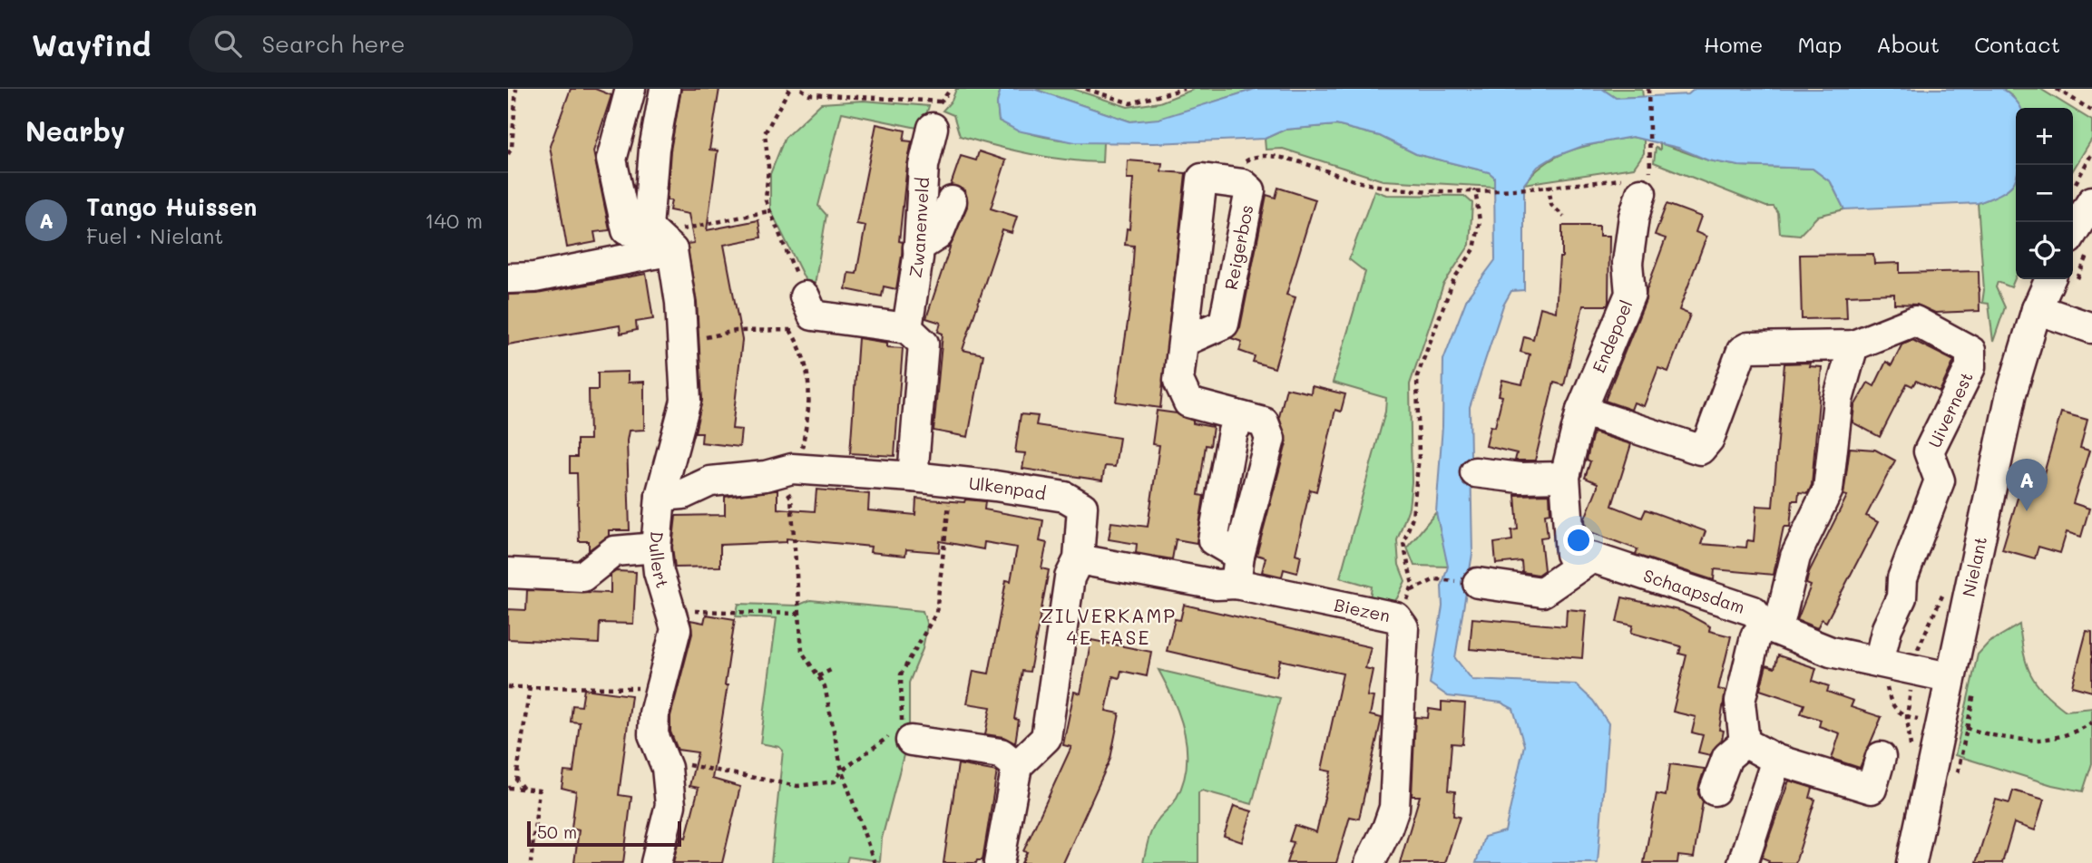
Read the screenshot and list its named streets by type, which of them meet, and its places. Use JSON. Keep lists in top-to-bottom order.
{
  "streets": {
    "street": [
      "Zwanenveld",
      "Reigerbos",
      "Endepoel",
      "Uivernest",
      "Ulkenpad",
      "Dullert",
      "Nielant",
      "Schaapsdam",
      "Biezen"
    ]
  },
  "crossings": [
    ["Reigerbos", "Biezen"],
    ["Endepoel", "Uivernest"],
    ["Endepoel", "Schaapsdam"],
    ["Uivernest", "Schaapsdam"],
    ["Ulkenpad", "Dullert"],
    ["Ulkenpad", "Biezen"],
    ["Nielant", "Schaapsdam"]
  ],
  "districts": ["ZILVERKAMP 4E FASE"],
  "scale_bar": "50 m",
  "page": {
    "header": "Wayfind",
    "search": "Search here",
    "nav": [
      "Home",
      "Map",
      "About",
      "Contact"
    ],
    "heading": "Nearby",
    "map_buttons": ["+", "−"],
    "list": [
      {
        "mark": "A",
        "name": "Tango Huissen",
        "note": "Fuel · Nielant",
        "value": "140 m"
      }
    ],
    "pins": "A",
    "scale": "50 m"
  }
}
